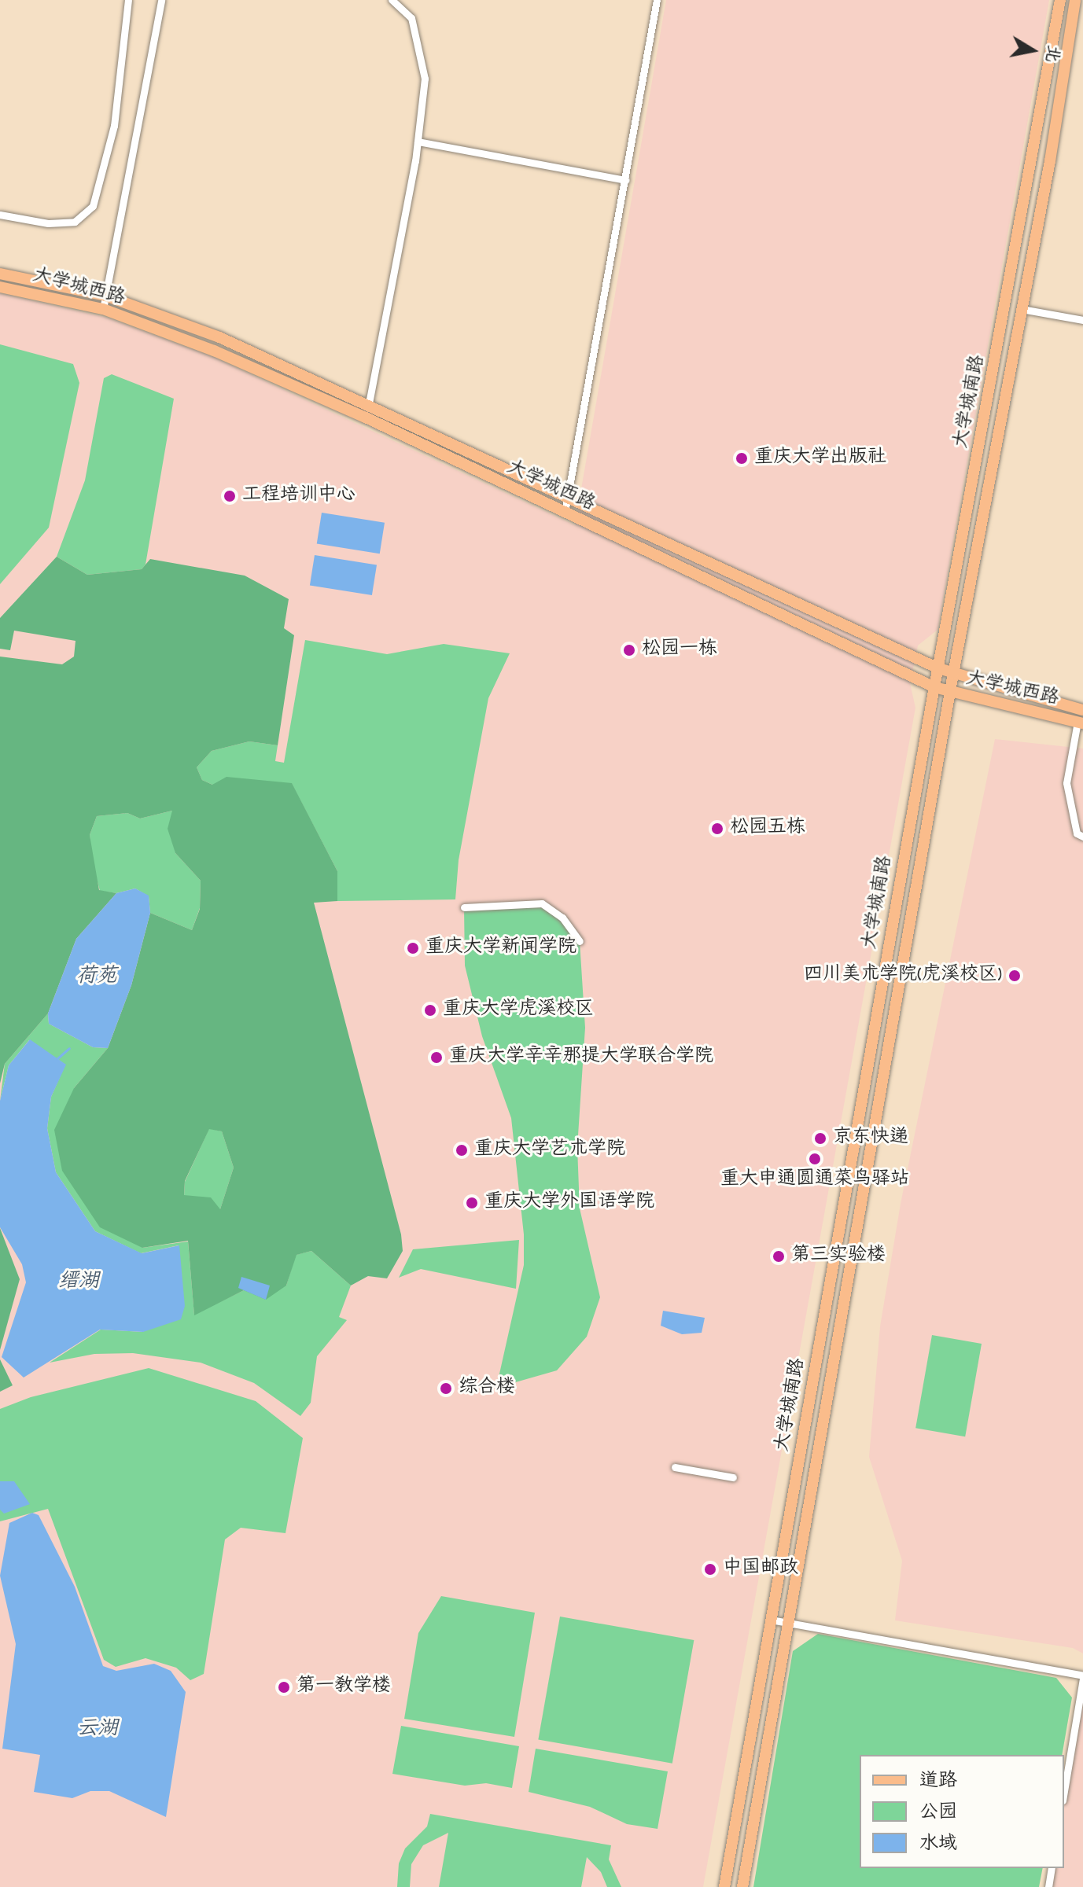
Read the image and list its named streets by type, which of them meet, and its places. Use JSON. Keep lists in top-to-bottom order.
{
  "streets": {
    "main road": ["大学城西路", "大学城南路"]
  },
  "crossings": [
    ["大学城西路", "大学城南路"]
  ],
  "water": ["荷苑", "缙湖", "云湖"],
  "places": [
    "重庆大学出版社",
    "工程培训中心",
    "松园一栋",
    "松园五栋",
    "重庆大学新闻学院",
    "四川美术学院(虎溪校区)",
    "重庆大学虎溪校区",
    "重庆大学辛辛那提大学联合学院",
    "京东快递",
    "重庆大学艺术学院",
    "重大申通圆通菜鸟驿站",
    "重庆大学外国语学院",
    "第三实验楼",
    "综合楼",
    "中国邮政",
    "第一教学楼"
  ],
  "legend": ["道路", "公园", "水域"],
  "north": "right"
}
